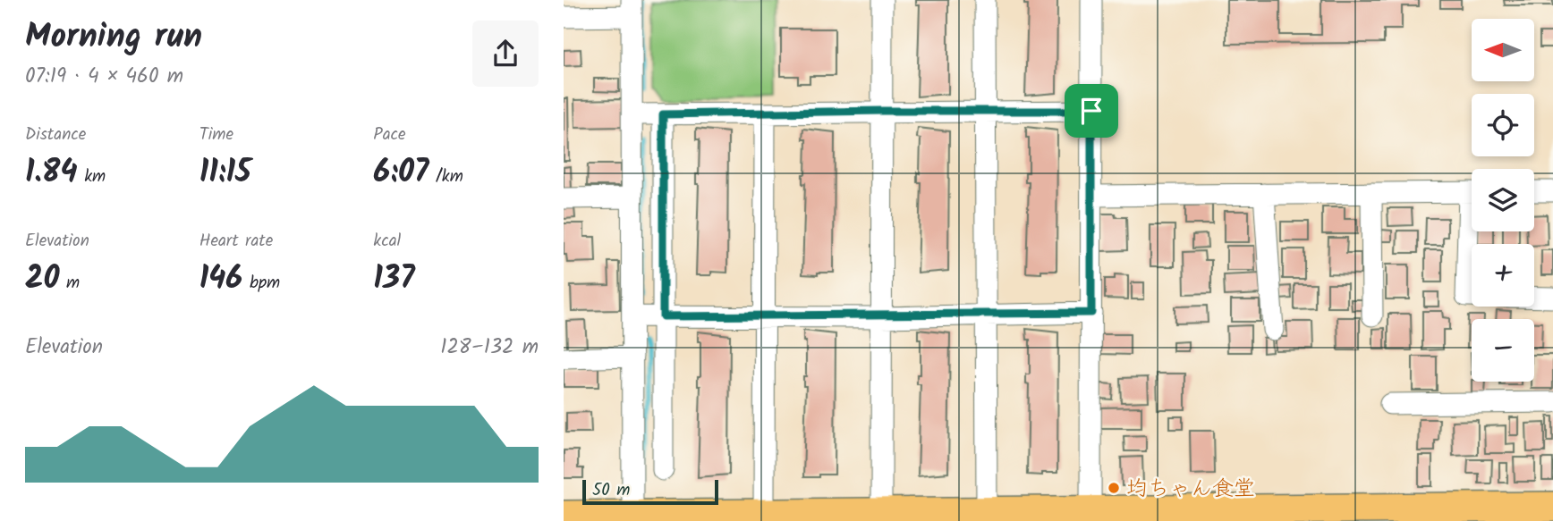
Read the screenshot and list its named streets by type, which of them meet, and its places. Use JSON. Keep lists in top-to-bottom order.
{
  "places": ["均ちゃん食堂"],
  "scale_bar": "50 m",
  "north": "left",
  "page": {
    "heading": ["Morning run", "07:19 · 4 × 460 m"],
    "map_buttons": ["+", "−"],
    "stats": [
      ["Distance", "1.84 km"],
      ["Time", "11:15"],
      ["Pace", "6:07 /km"],
      ["Elevation", "20 m"],
      ["Heart rate", "146 bpm"],
      ["kcal", "137"]
    ],
    "chart": ["Elevation", "128–132 m"],
    "scale": "50 m"
  }
}
